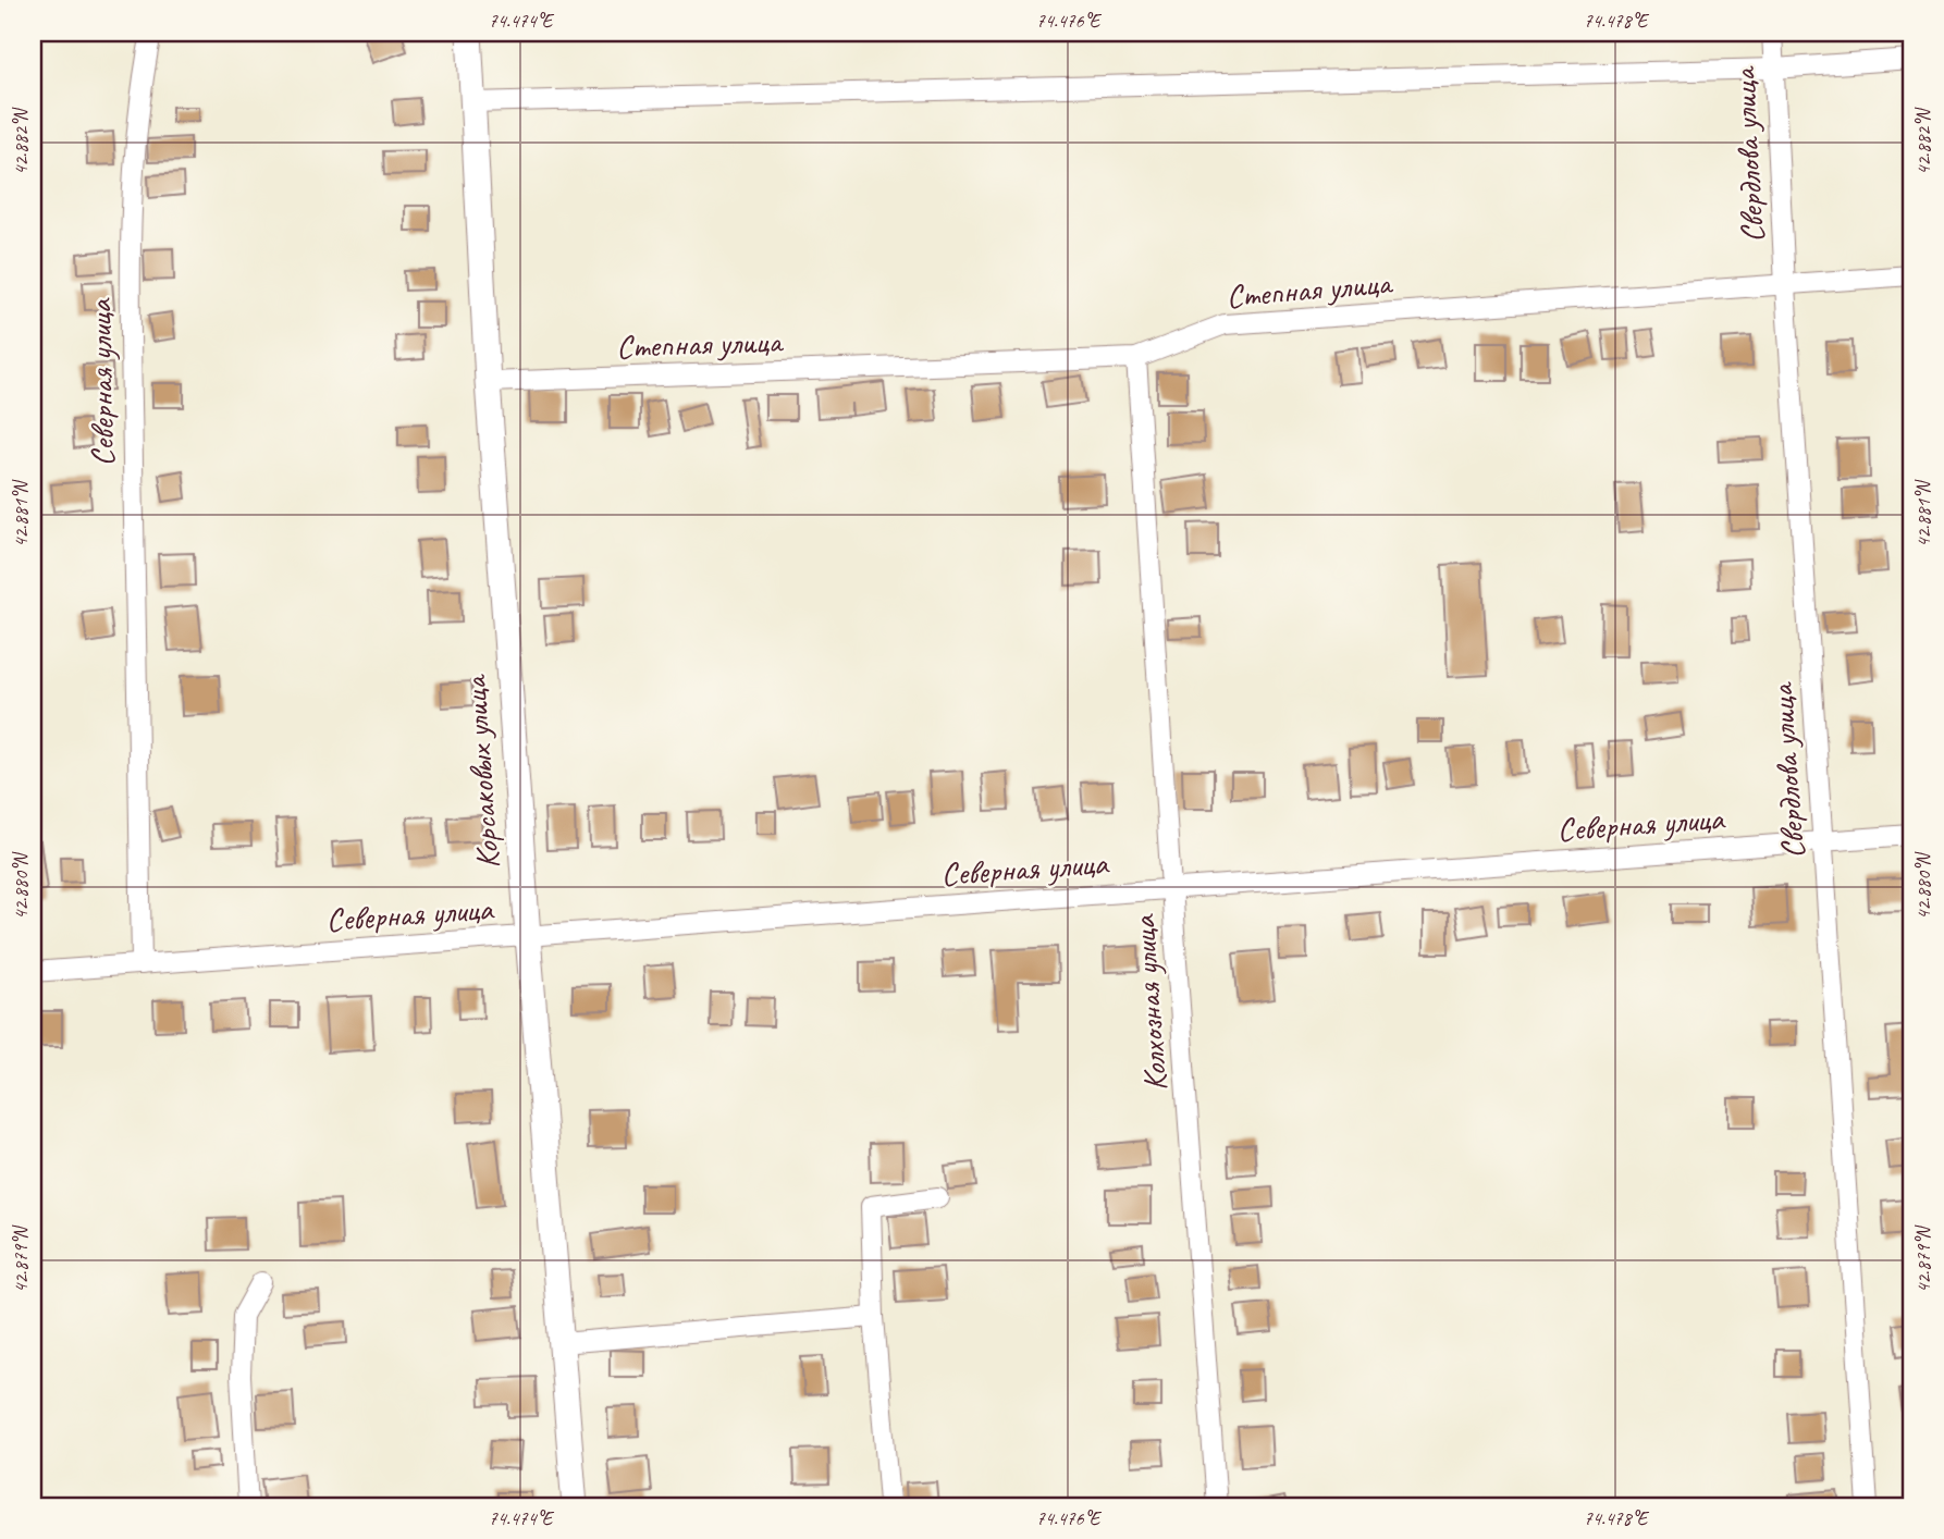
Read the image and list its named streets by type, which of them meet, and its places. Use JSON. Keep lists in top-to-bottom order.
{
  "streets": {
    "street": [
      "Свердлова улица",
      "Степная улица",
      "Северная улица",
      "Корсаковых улица",
      "Колхозная улица"
    ]
  },
  "crossings": [
    ["Свердлова улица", "Степная улица"],
    ["Свердлова улица", "Северная улица"],
    ["Степная улица", "Корсаковых улица"],
    ["Степная улица", "Колхозная улица"],
    ["Северная улица", "Корсаковых улица"],
    ["Северная улица", "Колхозная улица"]
  ],
  "coordinates": [
    "74.474°E",
    "74.476°E",
    "74.478°E",
    "42.882°N",
    "42.881°N",
    "42.880°N",
    "42.879°N"
  ]
}
